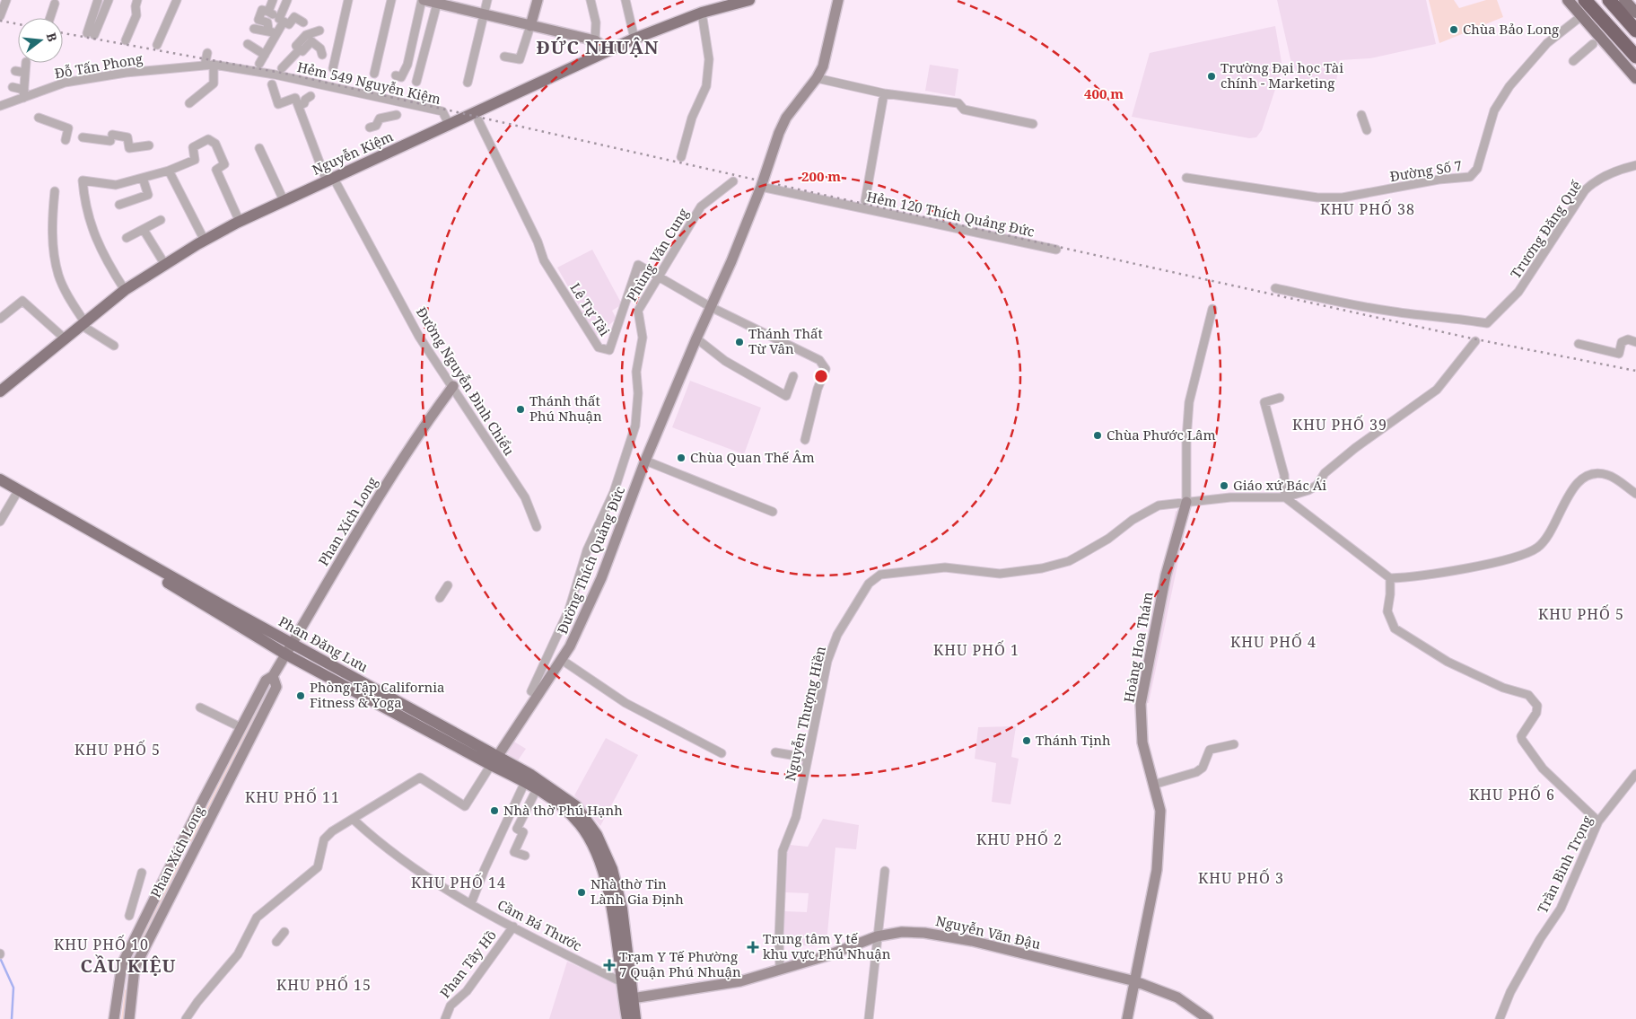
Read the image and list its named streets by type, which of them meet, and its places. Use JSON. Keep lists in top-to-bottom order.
{
  "streets": {
    "main road": ["Nguyễn Kiệm", "Phan Đăng Lưu"],
    "street": [
      "Đỗ Tấn Phong",
      "Hẻm 549 Nguyễn Kiệm",
      "Đường Số 7",
      "Hẻm 120 Thích Quảng Đức",
      "Trương Đăng Quế",
      "Phùng Văn Cung",
      "Lê Tự Tài",
      "Đường Nguyễn Đình Chiểu",
      "Phan Xích Long",
      "Đường Thích Quảng Đức",
      "Hoàng Hoa Thám",
      "Nguyễn Thượng Hiền",
      "Trần Bình Trọng",
      "Cầm Bá Thước",
      "Nguyễn Văn Đậu",
      "Phan Tây Hồ"
    ]
  },
  "crossings": [
    ["Đỗ Tấn Phong", "Hẻm 549 Nguyễn Kiệm"],
    ["Hẻm 549 Nguyễn Kiệm", "Nguyễn Kiệm"],
    ["Nguyễn Kiệm", "Đường Nguyễn Đình Chiểu"],
    ["Phùng Văn Cung", "Lê Tự Tài"],
    ["Phùng Văn Cung", "Đường Thích Quảng Đức"],
    ["Đường Nguyễn Đình Chiểu", "Phan Xích Long"],
    ["Phan Xích Long", "Phan Đăng Lưu"],
    ["Đường Thích Quảng Đức", "Phan Đăng Lưu"],
    ["Phan Đăng Lưu", "Cầm Bá Thước"],
    ["Phan Đăng Lưu", "Nguyễn Văn Đậu"],
    ["Hoàng Hoa Thám", "Nguyễn Thượng Hiền"],
    ["Hoàng Hoa Thám", "Nguyễn Văn Đậu"],
    ["Nguyễn Thượng Hiền", "Nguyễn Văn Đậu"],
    ["Cầm Bá Thước", "Phan Tây Hồ"]
  ],
  "districts": [
    "ĐỨC NHUẬN",
    "KHU PHỐ 38",
    "KHU PHỐ 39",
    "KHU PHỐ 5",
    "KHU PHỐ 4",
    "KHU PHỐ 1",
    "KHU PHỐ 5",
    "KHU PHỐ 6",
    "KHU PHỐ 11",
    "KHU PHỐ 2",
    "KHU PHỐ 3",
    "KHU PHỐ 14",
    "KHU PHỐ 10",
    "CẦU KIỆU",
    "KHU PHỐ 15"
  ],
  "places": {
    "other": [
      "Chùa Bảo Long",
      "Trường Đại học Tài chính - Marketing",
      "Thánh Thất Từ Vân",
      "Thánh thất Phú Nhuận",
      "Chùa Phước Lâm",
      "Chùa Quan Thế Âm",
      "Giáo xứ Bác Ái",
      "Phòng Tập California Fitness & Yoga",
      "Thánh Tịnh",
      "Nhà thờ Phú Hạnh",
      "Nhà thờ Tin Lành Gia Định"
    ],
    "health": ["Trung tâm Y tế khu vực Phú Nhuận", "Trạm Y Tế Phường 7 Quận Phú Nhuận"]
  },
  "north": "right",
  "rings": ["400 m", "200 m"]
}
